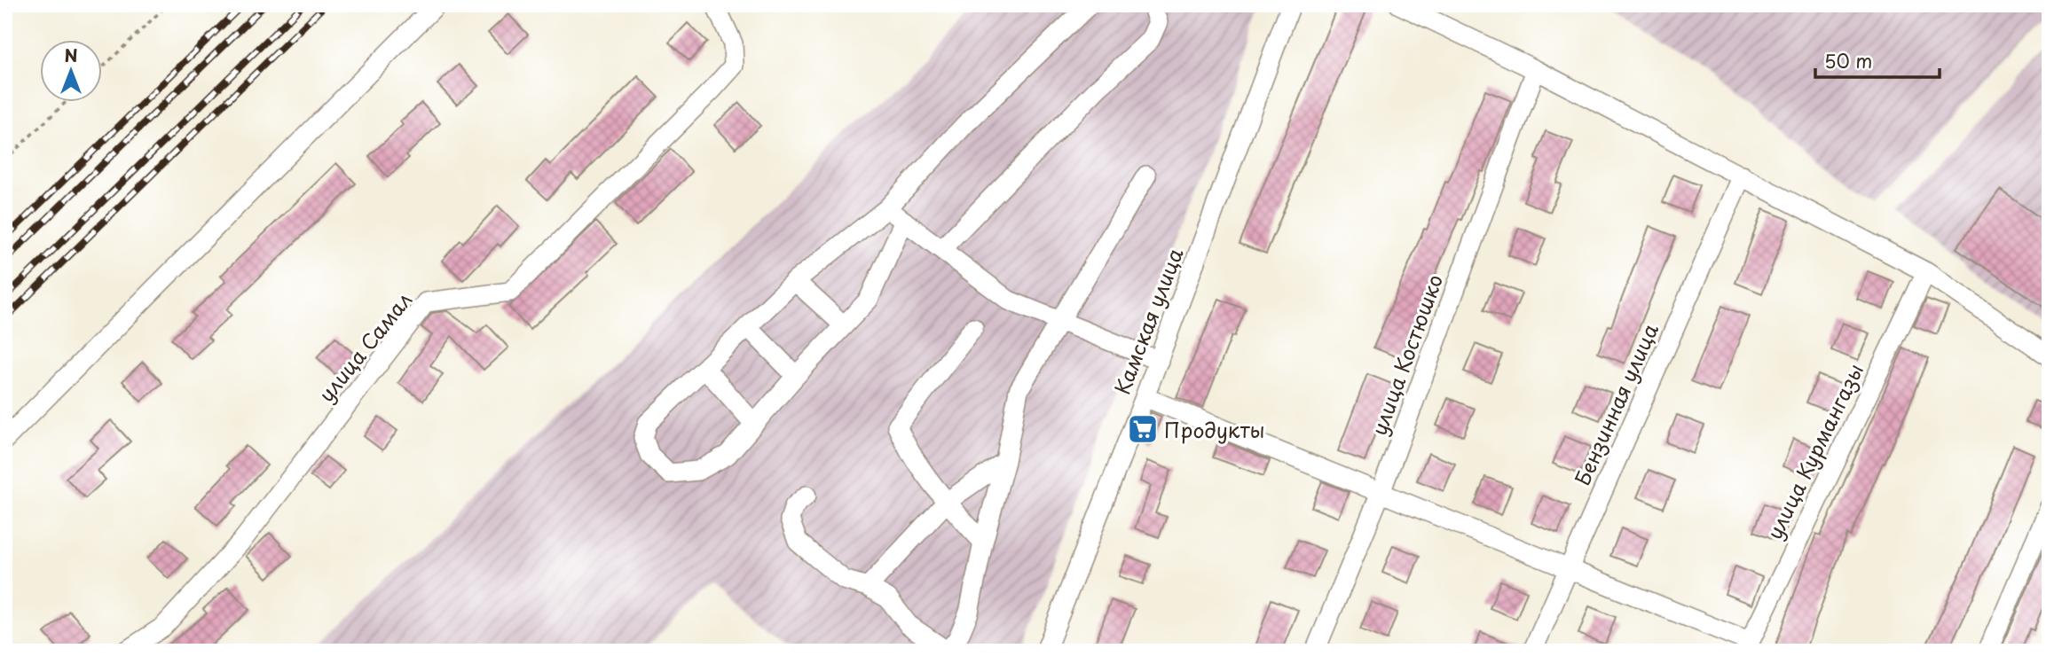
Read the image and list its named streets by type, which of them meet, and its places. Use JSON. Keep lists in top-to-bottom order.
{
  "streets": {
    "street": [
      "Камская улица",
      "улица Самал",
      "улица Костюшко",
      "Бензинная улица",
      "улица Курмангазы"
    ]
  },
  "places": {
    "supermarket": ["Продукты"]
  },
  "scale_bar": "50 m",
  "north": "top"
}
